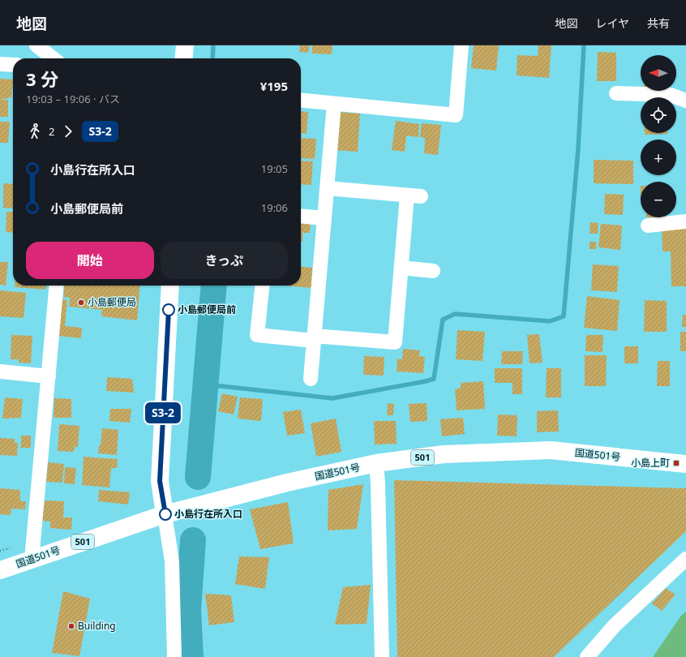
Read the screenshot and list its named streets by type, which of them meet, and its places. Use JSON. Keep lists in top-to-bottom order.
{
  "streets": {
    "main road": ["国道501号", "501"]
  },
  "places": {
    "other": [
      "小島郵便局",
      "小島郵便局前",
      "小島行在所入口",
      "Building"
    ],
    "transit": ["小島上町"]
  },
  "lines": ["bus line S3-2"],
  "north": "left",
  "page": {
    "header": "地図",
    "nav": ["地図", "レイヤ", "共有"],
    "on_map": "S3-2",
    "map_buttons": ["+", "−"],
    "heading": ["3 分", "19:03 – 19:06 · バス", "¥195"],
    "legs": ["2", "S3-2"],
    "list": [
      {
        "name": "小島行在所入口",
        "value": "19:05"
      },
      {
        "name": "小島郵便局前",
        "value": "19:06"
      }
    ],
    "buttons": ["開始", "きっぷ"]
  }
}
